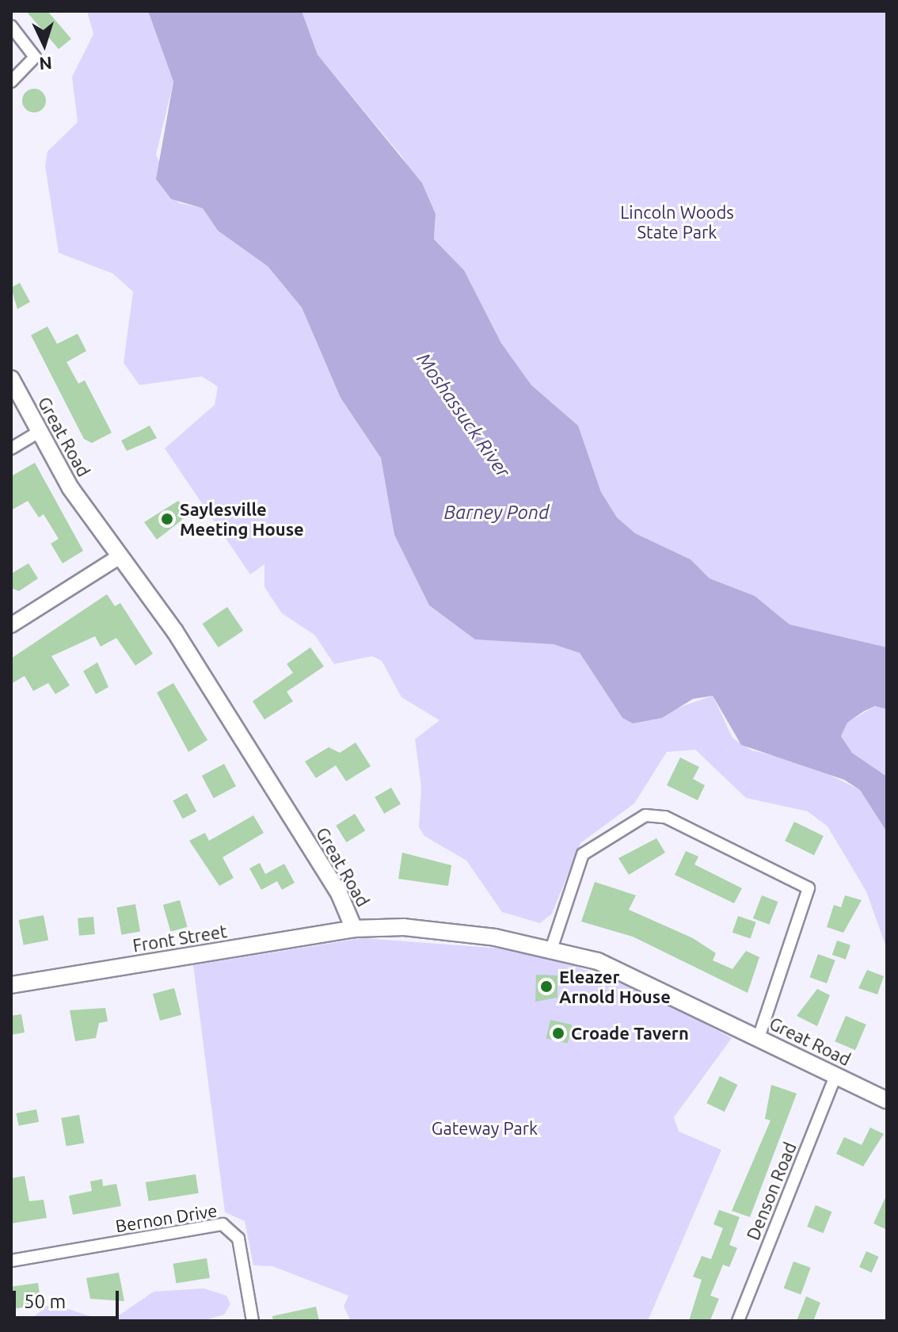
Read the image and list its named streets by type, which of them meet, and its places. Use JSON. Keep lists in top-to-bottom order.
{
  "streets": {
    "main road": ["Great Road", "Front Street"],
    "street": ["Denson Road", "Bernon Drive"]
  },
  "crossings": [
    ["Great Road", "Front Street"],
    ["Great Road", "Denson Road"]
  ],
  "water": ["Moshassuck River", "Barney Pond"],
  "parks": ["Lincoln Woods State Park", "Gateway Park"],
  "places": ["Saylesville Meeting House", "Eleazer Arnold House", "Croade Tavern"],
  "scale_bar": "50 m",
  "north": "bottom"
}
